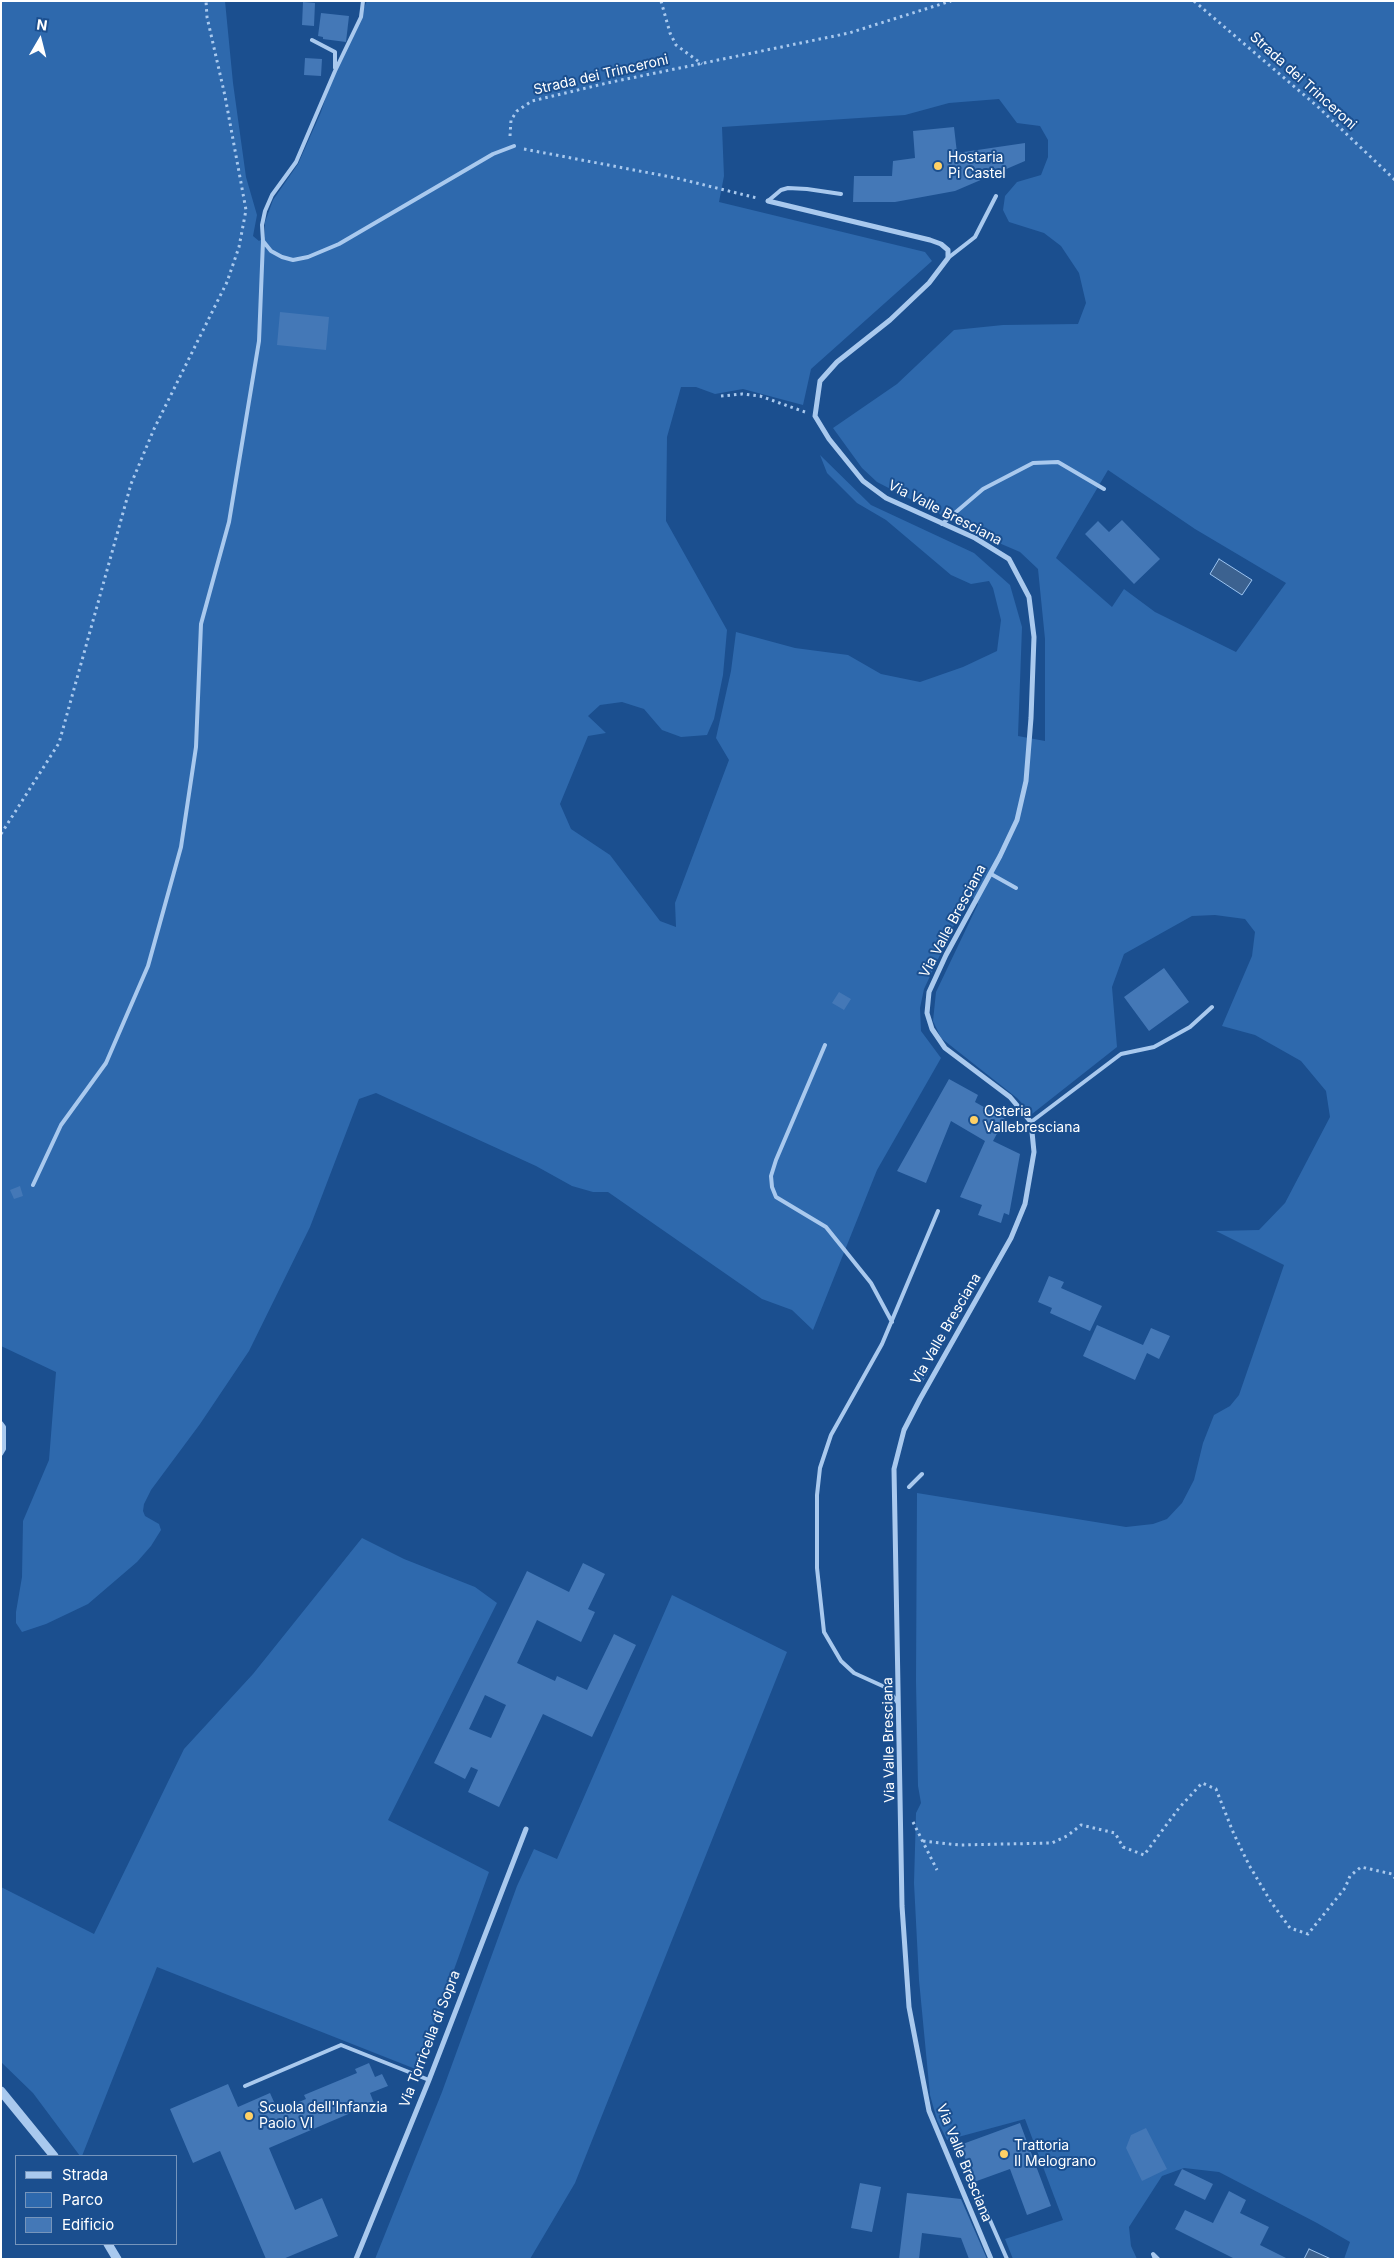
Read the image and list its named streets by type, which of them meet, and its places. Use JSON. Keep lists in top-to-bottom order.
{
  "streets": {
    "street": ["Via Valle Bresciana", "Via Torricella di Sopra"],
    "path": ["Strada dei Trinceroni"]
  },
  "places": [
    "Hostaria Pi Castel",
    "Osteria Vallebresciana",
    "Scuola dell'Infanzia Paolo VI",
    "Trattoria Il Melograno"
  ],
  "legend": ["Strada", "Parco", "Edificio"],
  "north": "top"
}
